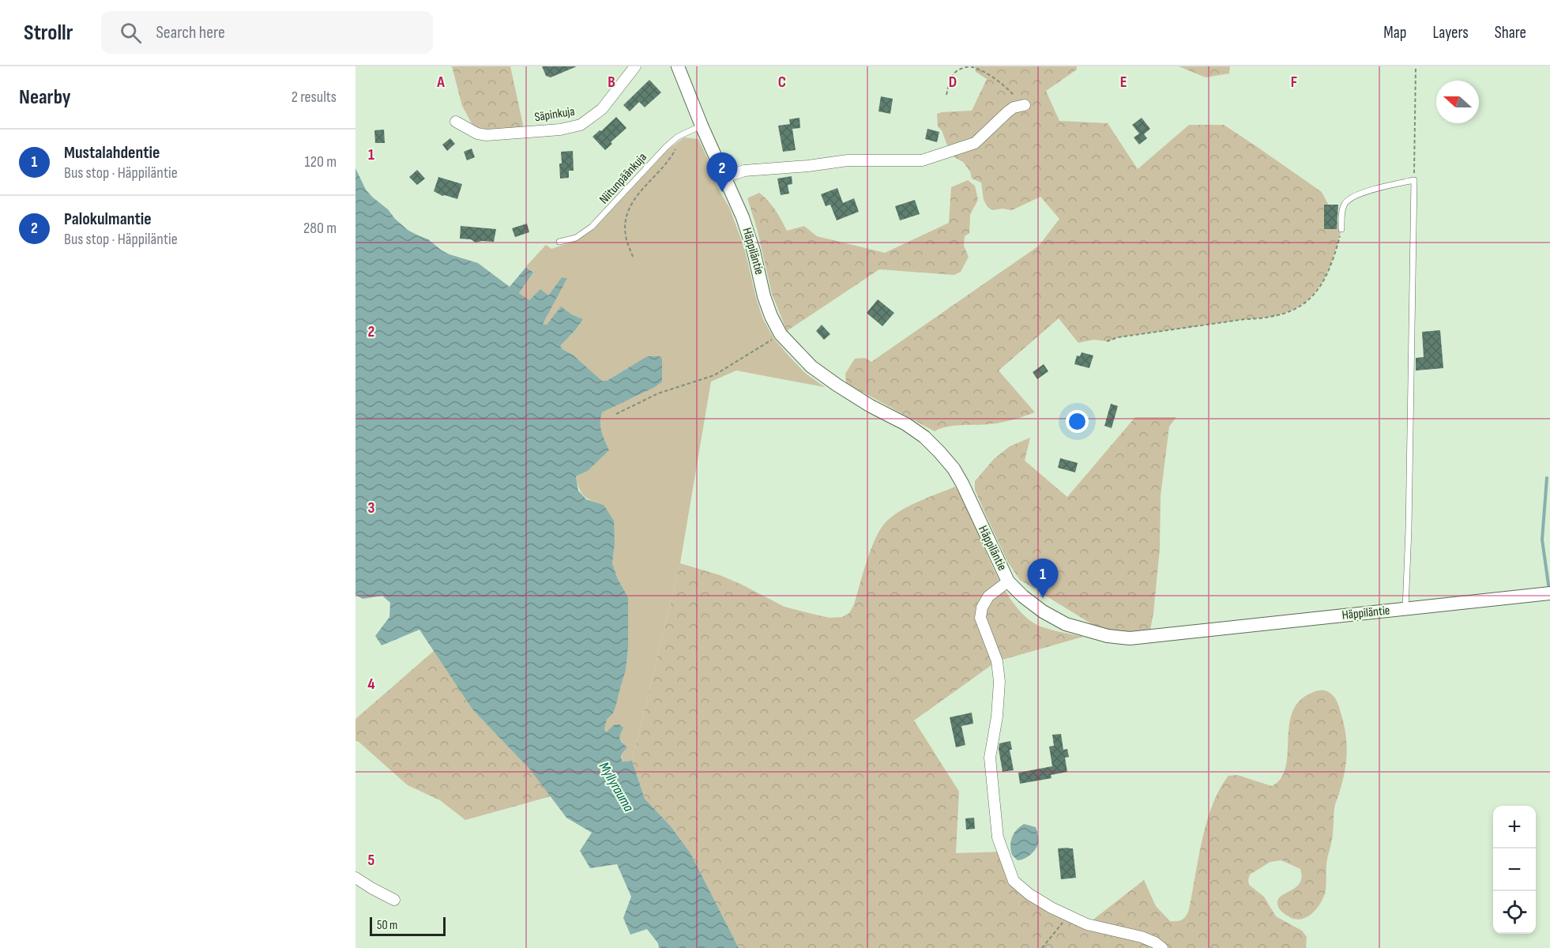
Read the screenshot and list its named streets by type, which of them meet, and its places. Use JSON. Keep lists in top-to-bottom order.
{
  "streets": {
    "street": ["Säpinkuja", "Häppiläntie"],
    "lane": ["Niitunpäänkuja"]
  },
  "crossings": [
    ["Niitunpäänkuja", "Häppiläntie"]
  ],
  "water": ["Myllyrauma"],
  "scale_bar": "50 m",
  "north": "left",
  "page": {
    "header": "Strollr",
    "search": "Search here",
    "nav": ["Map", "Layers", "Share"],
    "heading": ["Nearby", "2 results"],
    "list": [
      {
        "mark": "1",
        "name": "Mustalahdentie",
        "note": "Bus stop · Häppiläntie",
        "value": "120 m"
      },
      {
        "mark": "2",
        "name": "Palokulmantie",
        "note": "Bus stop · Häppiläntie",
        "value": "280 m"
      }
    ],
    "pins": ["2", "1"],
    "map_buttons": ["+", "−"],
    "scale": "50 m"
  },
  "grid": {
    "columns": [
      "A",
      "B",
      "C",
      "D",
      "E",
      "F"
    ],
    "rows": [
      "1",
      "2",
      "3",
      "4",
      "5"
    ]
  }
}
